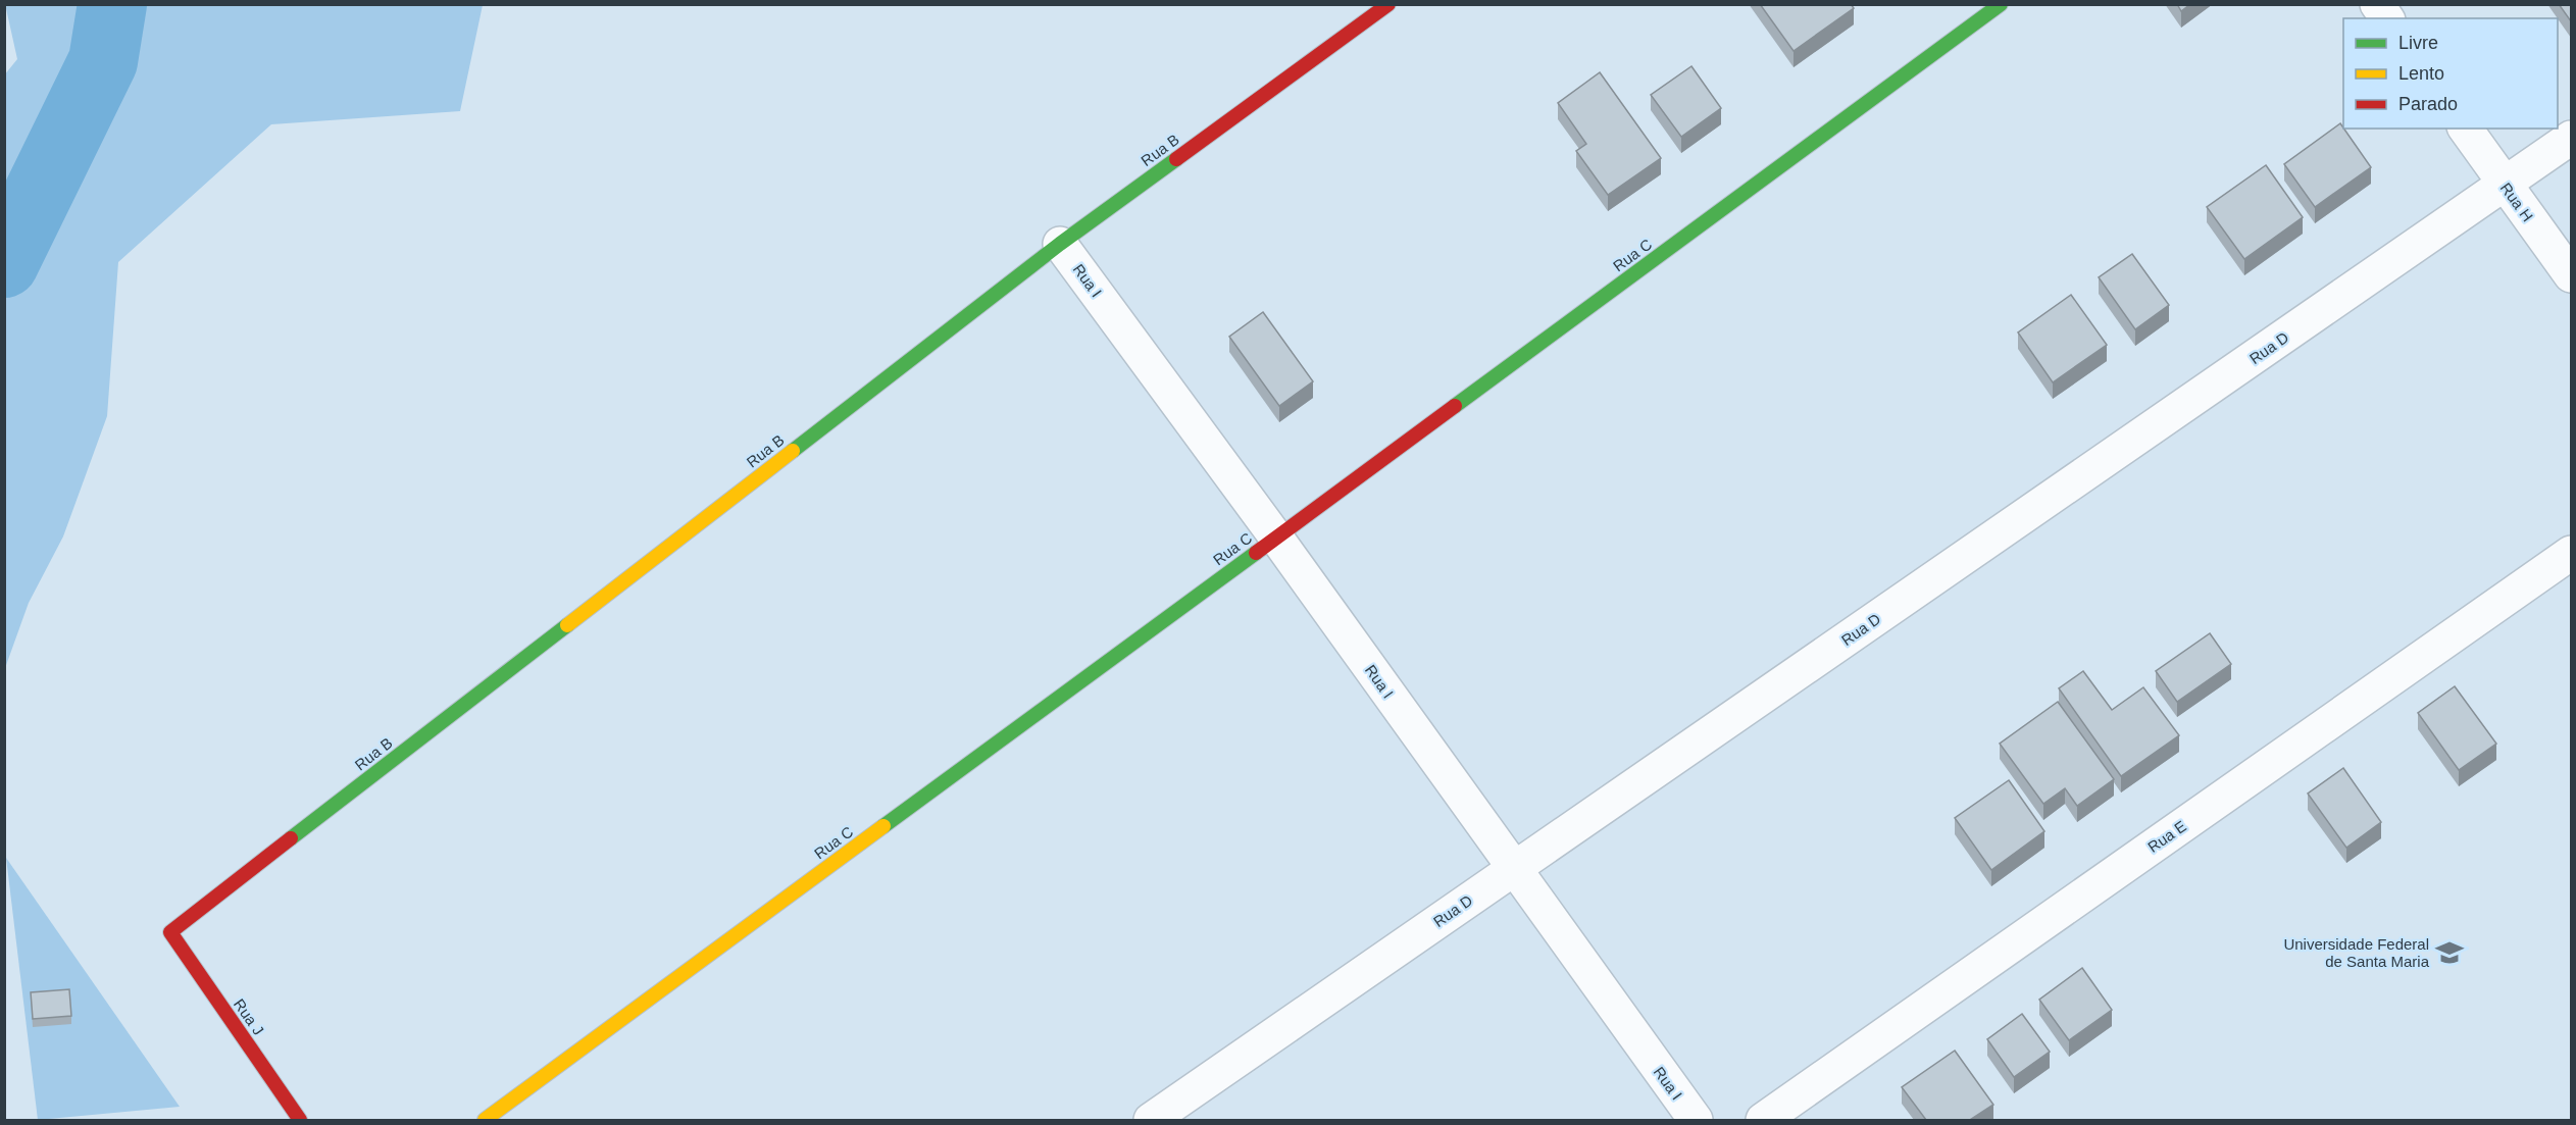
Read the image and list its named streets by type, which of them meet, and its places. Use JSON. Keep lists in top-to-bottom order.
{
  "streets": {
    "street": [
      "Rua B",
      "Rua H",
      "Rua C",
      "Rua I",
      "Rua D",
      "Rua E",
      "Rua J"
    ]
  },
  "crossings": [
    ["Rua B", "Rua I"],
    ["Rua B", "Rua J"],
    ["Rua H", "Rua D"],
    ["Rua C", "Rua I"],
    ["Rua I", "Rua D"]
  ],
  "places": {
    "school or university": ["Universidade Federal de Santa Maria"]
  },
  "legend": ["Livre", "Lento", "Parado"]
}
